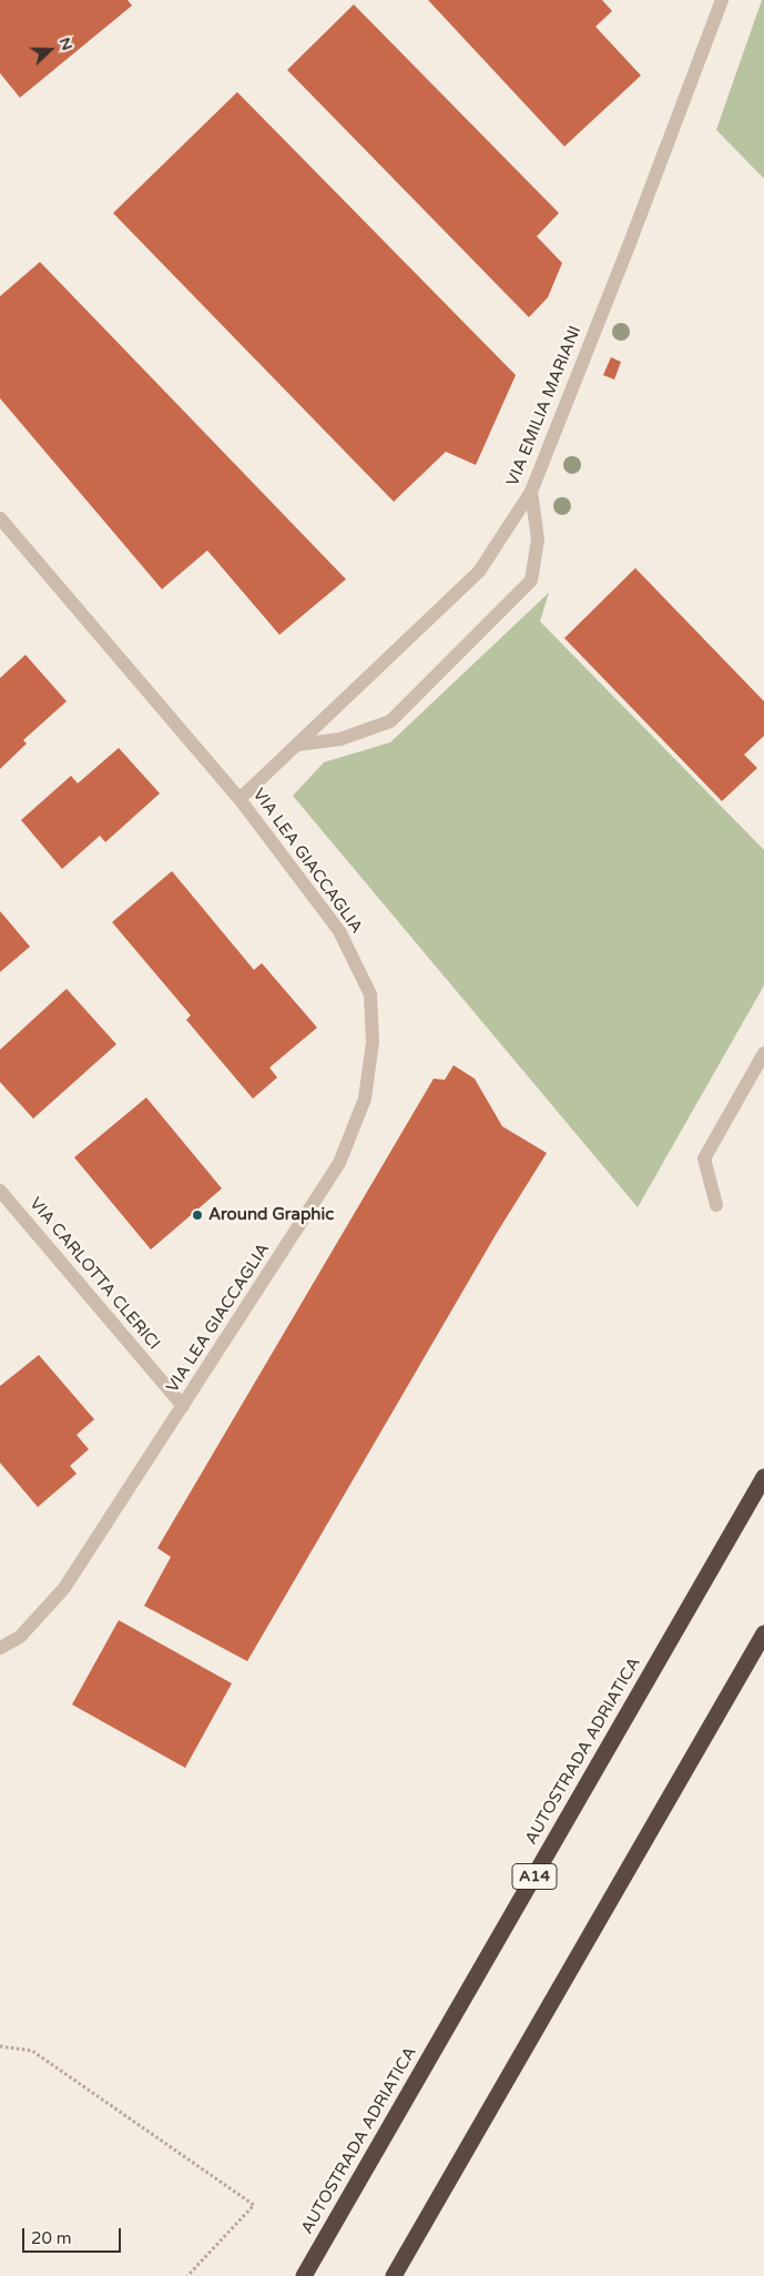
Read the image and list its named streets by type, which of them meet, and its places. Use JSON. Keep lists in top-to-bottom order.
{
  "streets": {
    "highway": ["AUTOSTRADA ADRIATICA", "A14"],
    "street": ["VIA EMILIA MARIANI", "VIA LEA GIACCAGLIA", "VIA CARLOTTA CLERICI"]
  },
  "crossings": [
    ["VIA EMILIA MARIANI", "VIA LEA GIACCAGLIA"],
    ["VIA LEA GIACCAGLIA", "VIA CARLOTTA CLERICI"]
  ],
  "places": ["Around Graphic"],
  "scale_bar": "20 m",
  "north": "right"
}
